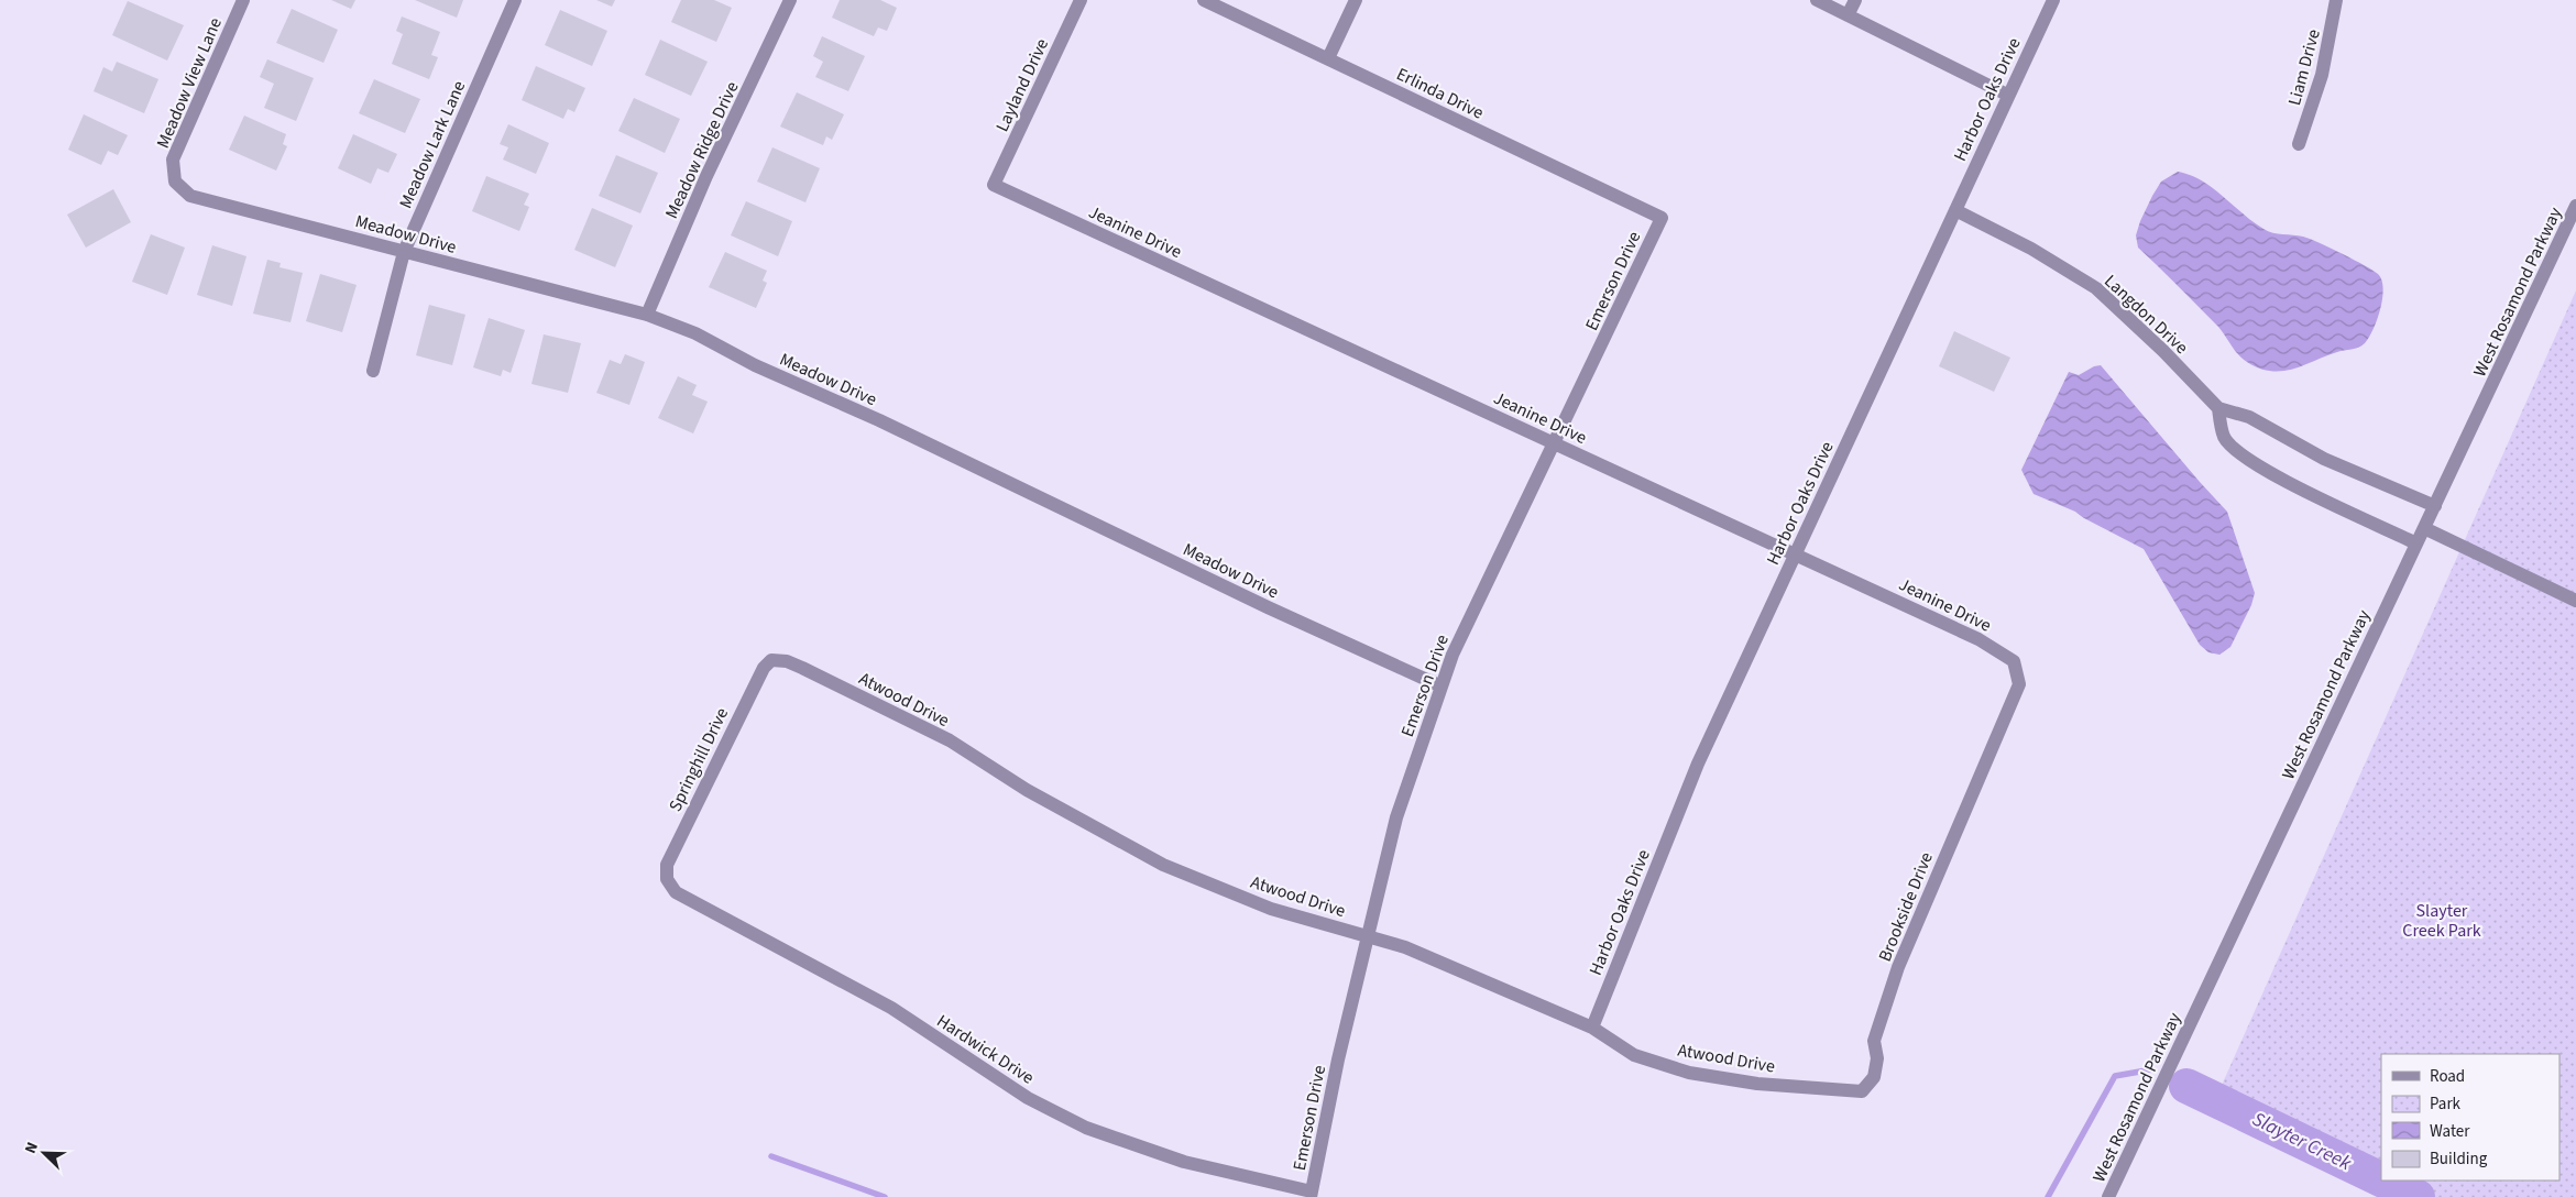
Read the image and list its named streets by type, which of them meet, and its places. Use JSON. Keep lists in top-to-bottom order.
{
  "streets": {
    "street": [
      "Liam Drive",
      "Meadow View Lane",
      "Layland Drive",
      "Erlinda Drive",
      "Harbor Oaks Drive",
      "Meadow Lark Lane",
      "Meadow Ridge Drive",
      "Jeanine Drive",
      "Meadow Drive",
      "Emerson Drive",
      "West Rosamond Parkway",
      "Langdon Drive",
      "Atwood Drive",
      "Springhill Drive",
      "Brookside Drive",
      "Hardwick Drive"
    ]
  },
  "crossings": [
    ["Meadow View Lane", "Meadow Drive"],
    ["Layland Drive", "Jeanine Drive"],
    ["Erlinda Drive", "Emerson Drive"],
    ["Harbor Oaks Drive", "Jeanine Drive"],
    ["Harbor Oaks Drive", "Langdon Drive"],
    ["Harbor Oaks Drive", "Atwood Drive"],
    ["Meadow Lark Lane", "Meadow Drive"],
    ["Meadow Ridge Drive", "Meadow Drive"],
    ["Jeanine Drive", "Emerson Drive"],
    ["Jeanine Drive", "Brookside Drive"],
    ["Meadow Drive", "Emerson Drive"],
    ["Emerson Drive", "Atwood Drive"],
    ["Emerson Drive", "Hardwick Drive"],
    ["West Rosamond Parkway", "Langdon Drive"],
    ["Atwood Drive", "Springhill Drive"],
    ["Atwood Drive", "Brookside Drive"],
    ["Springhill Drive", "Hardwick Drive"]
  ],
  "water": ["Slayter Creek"],
  "parks": ["Slayter Creek Park"],
  "legend": [
    "Road",
    "Park",
    "Water",
    "Building"
  ],
  "north": "top left"
}
